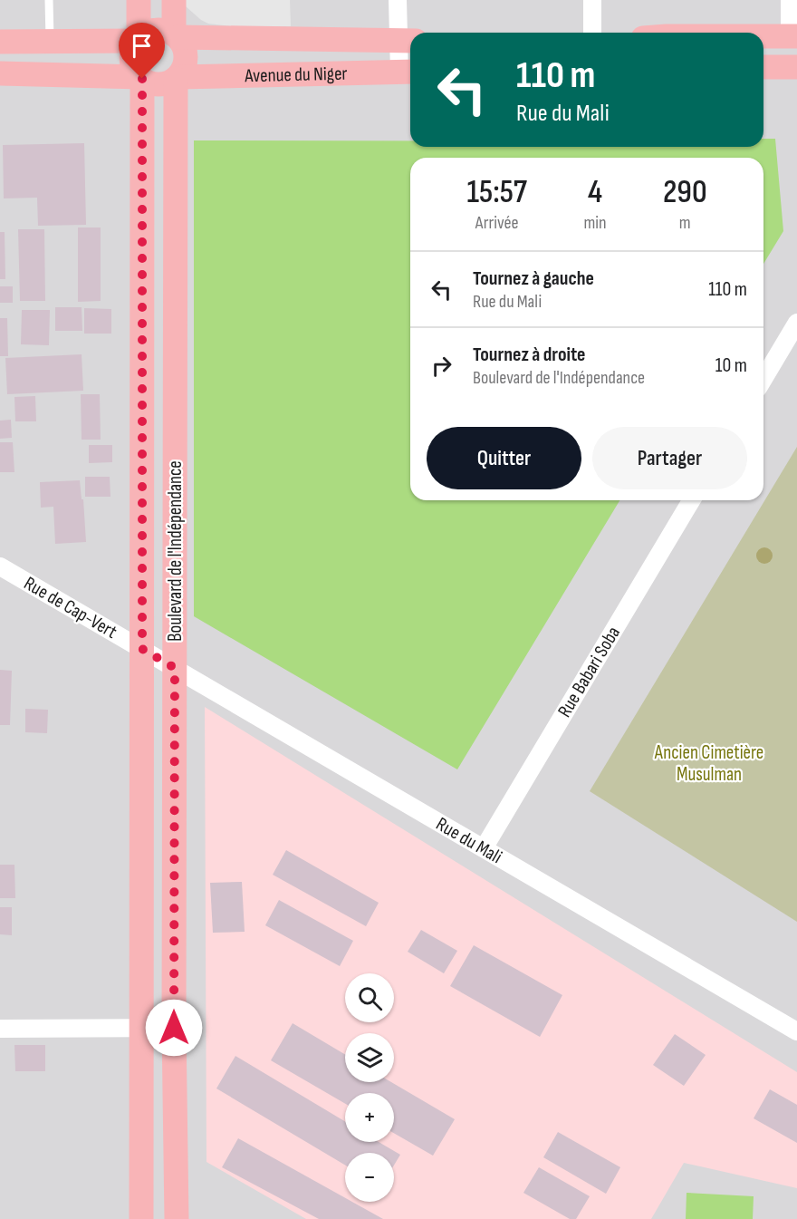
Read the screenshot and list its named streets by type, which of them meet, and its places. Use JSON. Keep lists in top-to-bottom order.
{
  "streets": {
    "main road": ["Avenue du Niger", "Boulevard de l'Indépendance"],
    "street": ["Rue de Cap-Vert", "Rue Babari Soba", "Rue du Mali"]
  },
  "crossings": [
    ["Avenue du Niger", "Boulevard de l'Indépendance"],
    ["Boulevard de l'Indépendance", "Rue de Cap-Vert"],
    ["Boulevard de l'Indépendance", "Rue du Mali"],
    ["Rue de Cap-Vert", "Rue du Mali"],
    ["Rue Babari Soba", "Rue du Mali"]
  ],
  "parks": ["Ancien Cimetière Musulman"],
  "page": {
    "turn": ["110 m", "Rue du Mali"],
    "eta": [
      "15:57",
      "Arrivée",
      "4",
      "min",
      "290",
      "m"
    ],
    "list": [
      {
        "name": "Tournez à gauche",
        "note": "Rue du Mali",
        "value": "110 m"
      },
      {
        "name": "Tournez à droite",
        "note": "Boulevard de l'Indépendance",
        "value": "10 m"
      }
    ],
    "buttons": ["Quitter", "Partager"],
    "map_buttons": ["+", "−"]
  }
}
